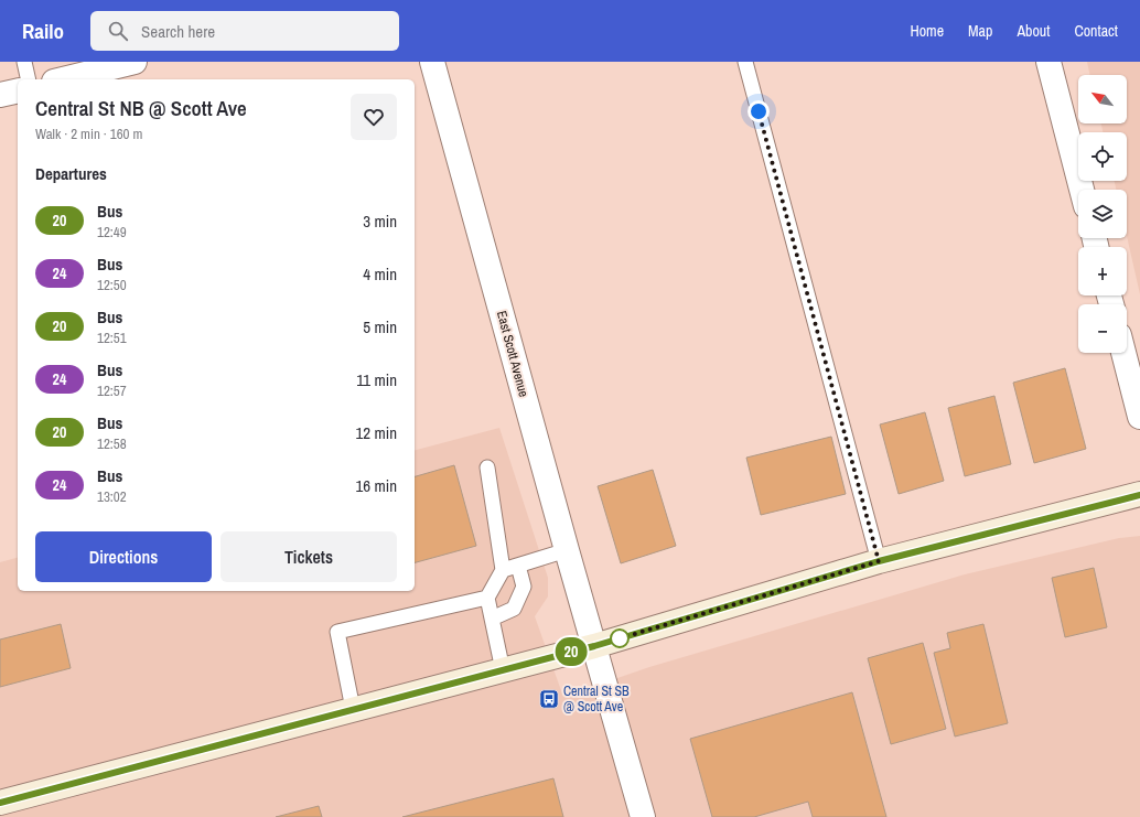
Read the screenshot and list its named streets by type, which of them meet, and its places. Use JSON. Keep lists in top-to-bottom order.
{
  "streets": {
    "street": ["East Scott Avenue"]
  },
  "places": {
    "bus stop": ["Central St SB @ Scott Ave"]
  },
  "lines": ["bus line 20"],
  "north": "top left",
  "page": {
    "header": "Railo",
    "search": "Search here",
    "nav": [
      "Home",
      "Map",
      "About",
      "Contact"
    ],
    "on_map": "20",
    "map_buttons": ["+", "−"],
    "heading": [
      ["Central St NB @ Scott Ave", "Walk · 2 min · 160 m"],
      "Departures"
    ],
    "list": [
      {
        "mark": "20",
        "name": "Bus",
        "note": "12:49",
        "value": "3 min"
      },
      {
        "mark": "24",
        "name": "Bus",
        "note": "12:50",
        "value": "4 min"
      },
      {
        "mark": "20",
        "name": "Bus",
        "note": "12:51",
        "value": "5 min"
      },
      {
        "mark": "24",
        "name": "Bus",
        "note": "12:57",
        "value": "11 min"
      },
      {
        "mark": "20",
        "name": "Bus",
        "note": "12:58",
        "value": "12 min"
      },
      {
        "mark": "24",
        "name": "Bus",
        "note": "13:02",
        "value": "16 min"
      }
    ],
    "buttons": ["Directions", "Tickets"]
  }
}
